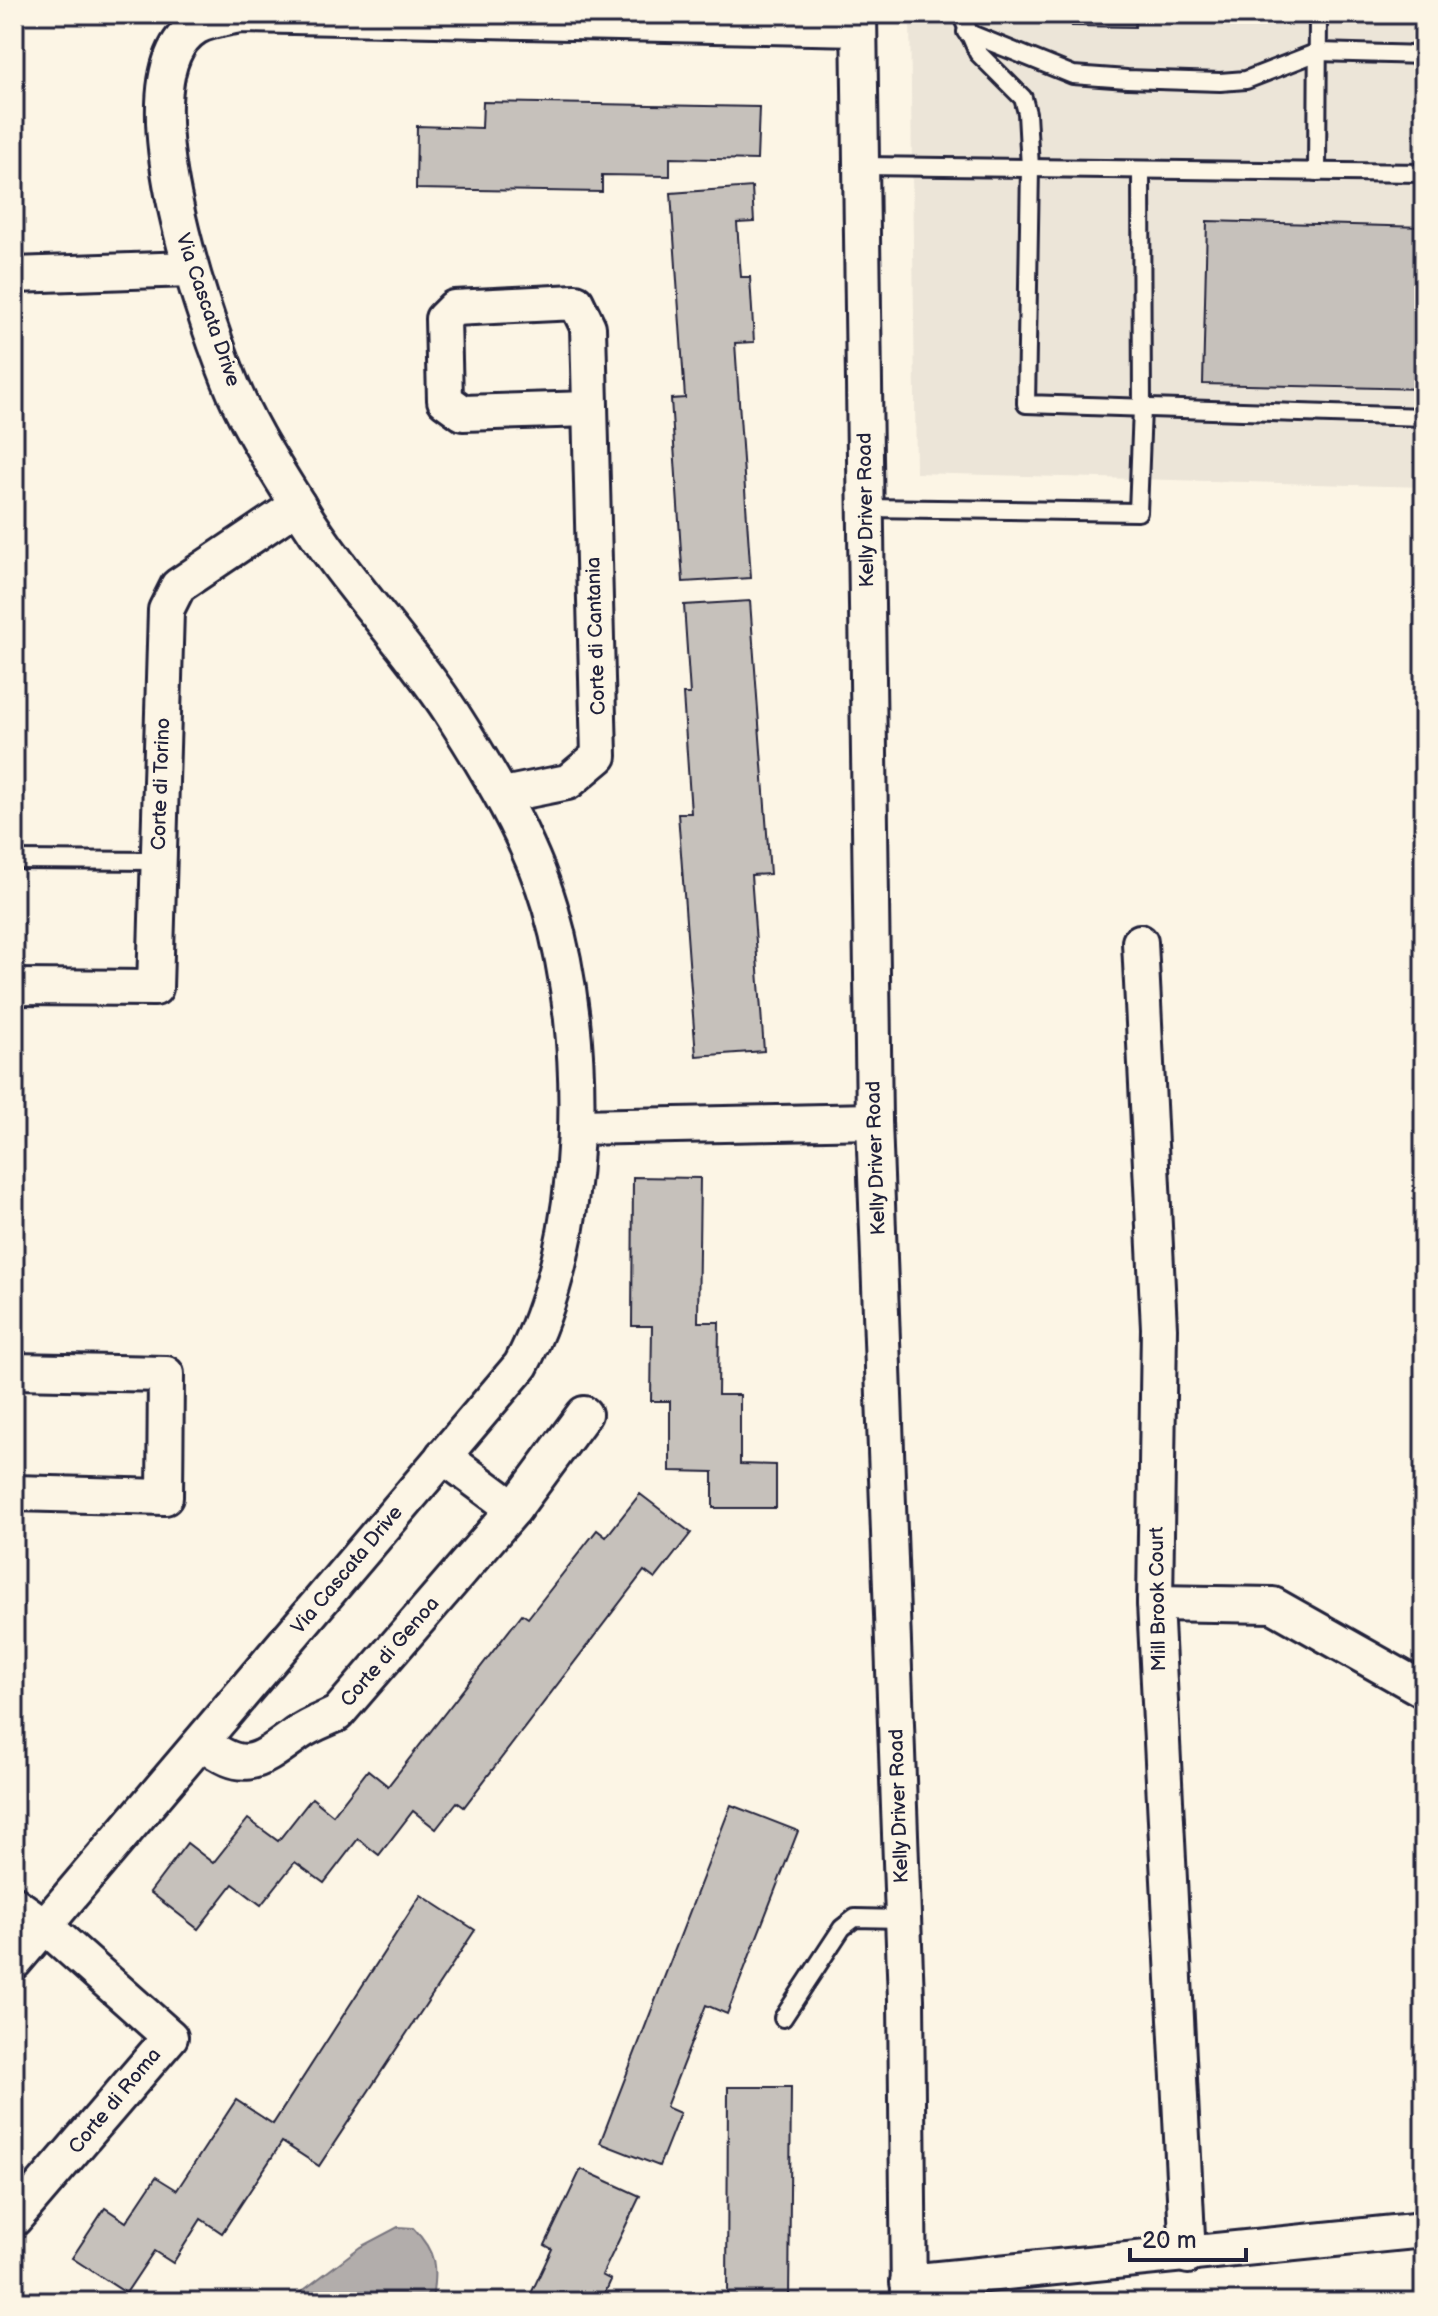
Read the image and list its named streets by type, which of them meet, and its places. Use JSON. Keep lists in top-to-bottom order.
{
  "streets": {
    "street": [
      "Via Cascata Drive",
      "Kelly Driver Road",
      "Corte di Cantania",
      "Corte di Torino",
      "Mill Brook Court",
      "Corte di Genoa",
      "Corte di Roma"
    ]
  },
  "crossings": [
    ["Via Cascata Drive", "Kelly Driver Road"],
    ["Via Cascata Drive", "Corte di Cantania"],
    ["Via Cascata Drive", "Corte di Torino"],
    ["Via Cascata Drive", "Corte di Genoa"],
    ["Via Cascata Drive", "Corte di Roma"]
  ],
  "scale_bar": "20 m"
}
